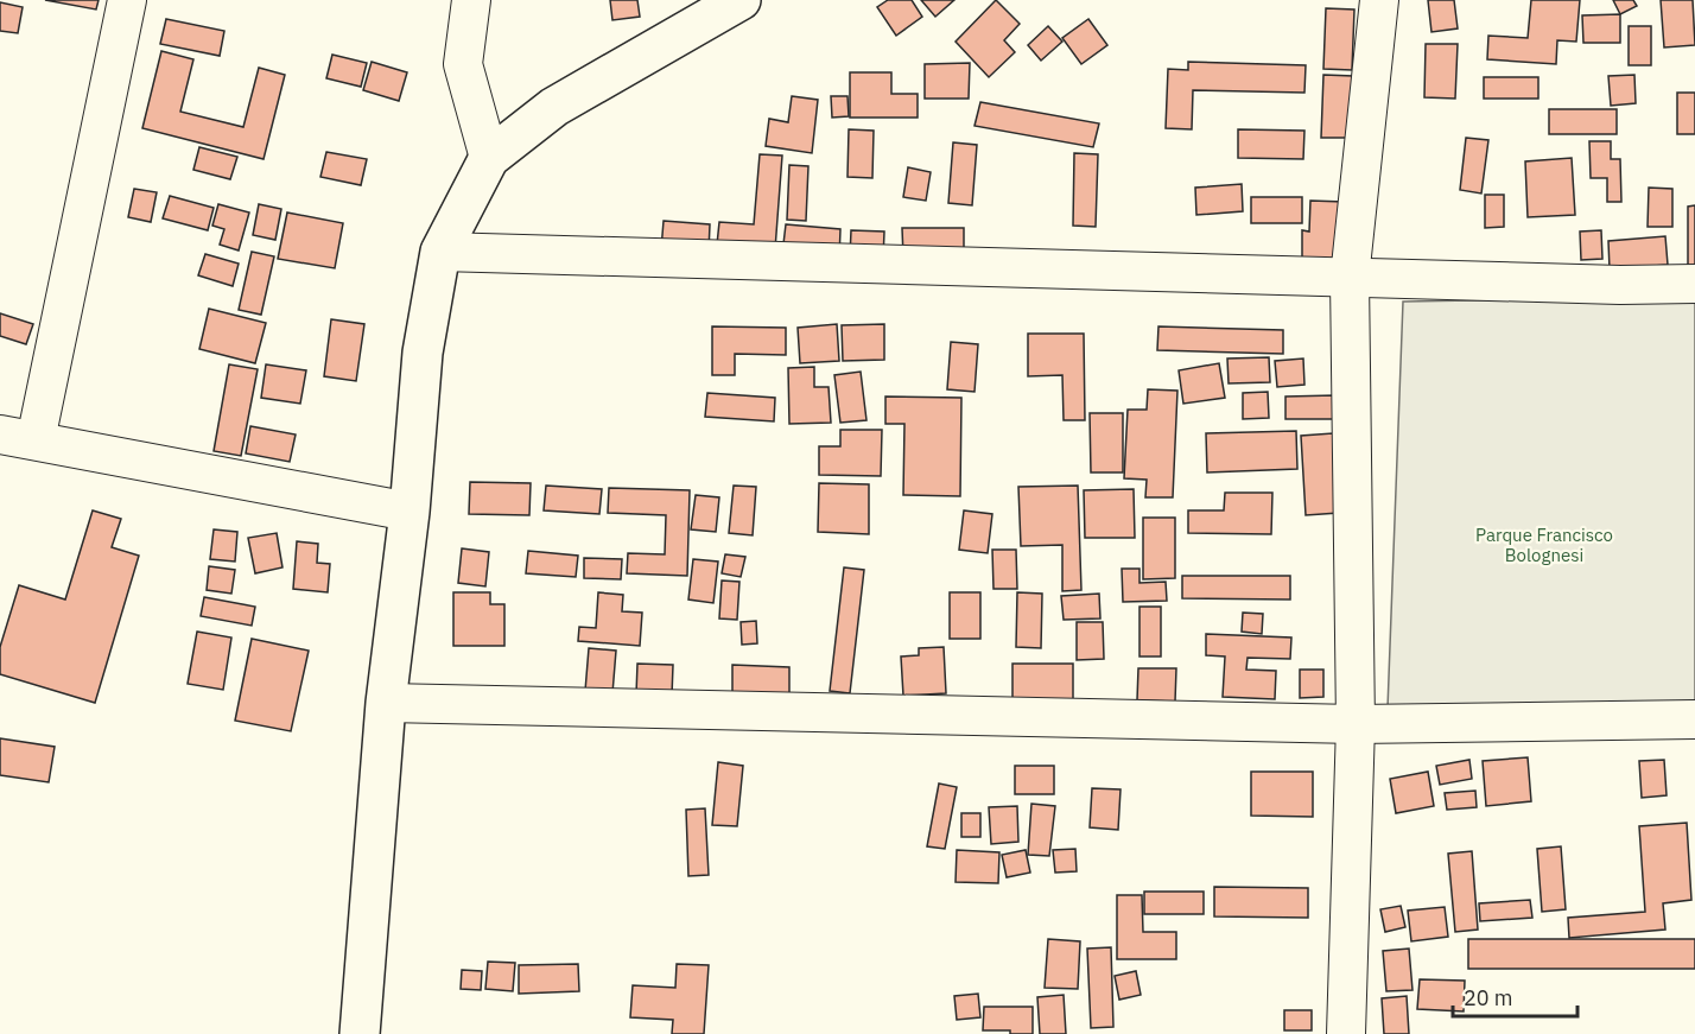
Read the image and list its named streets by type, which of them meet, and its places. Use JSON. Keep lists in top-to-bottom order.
{
  "parks": ["Parque Francisco Bolognesi"],
  "scale_bar": "20 m"
}
